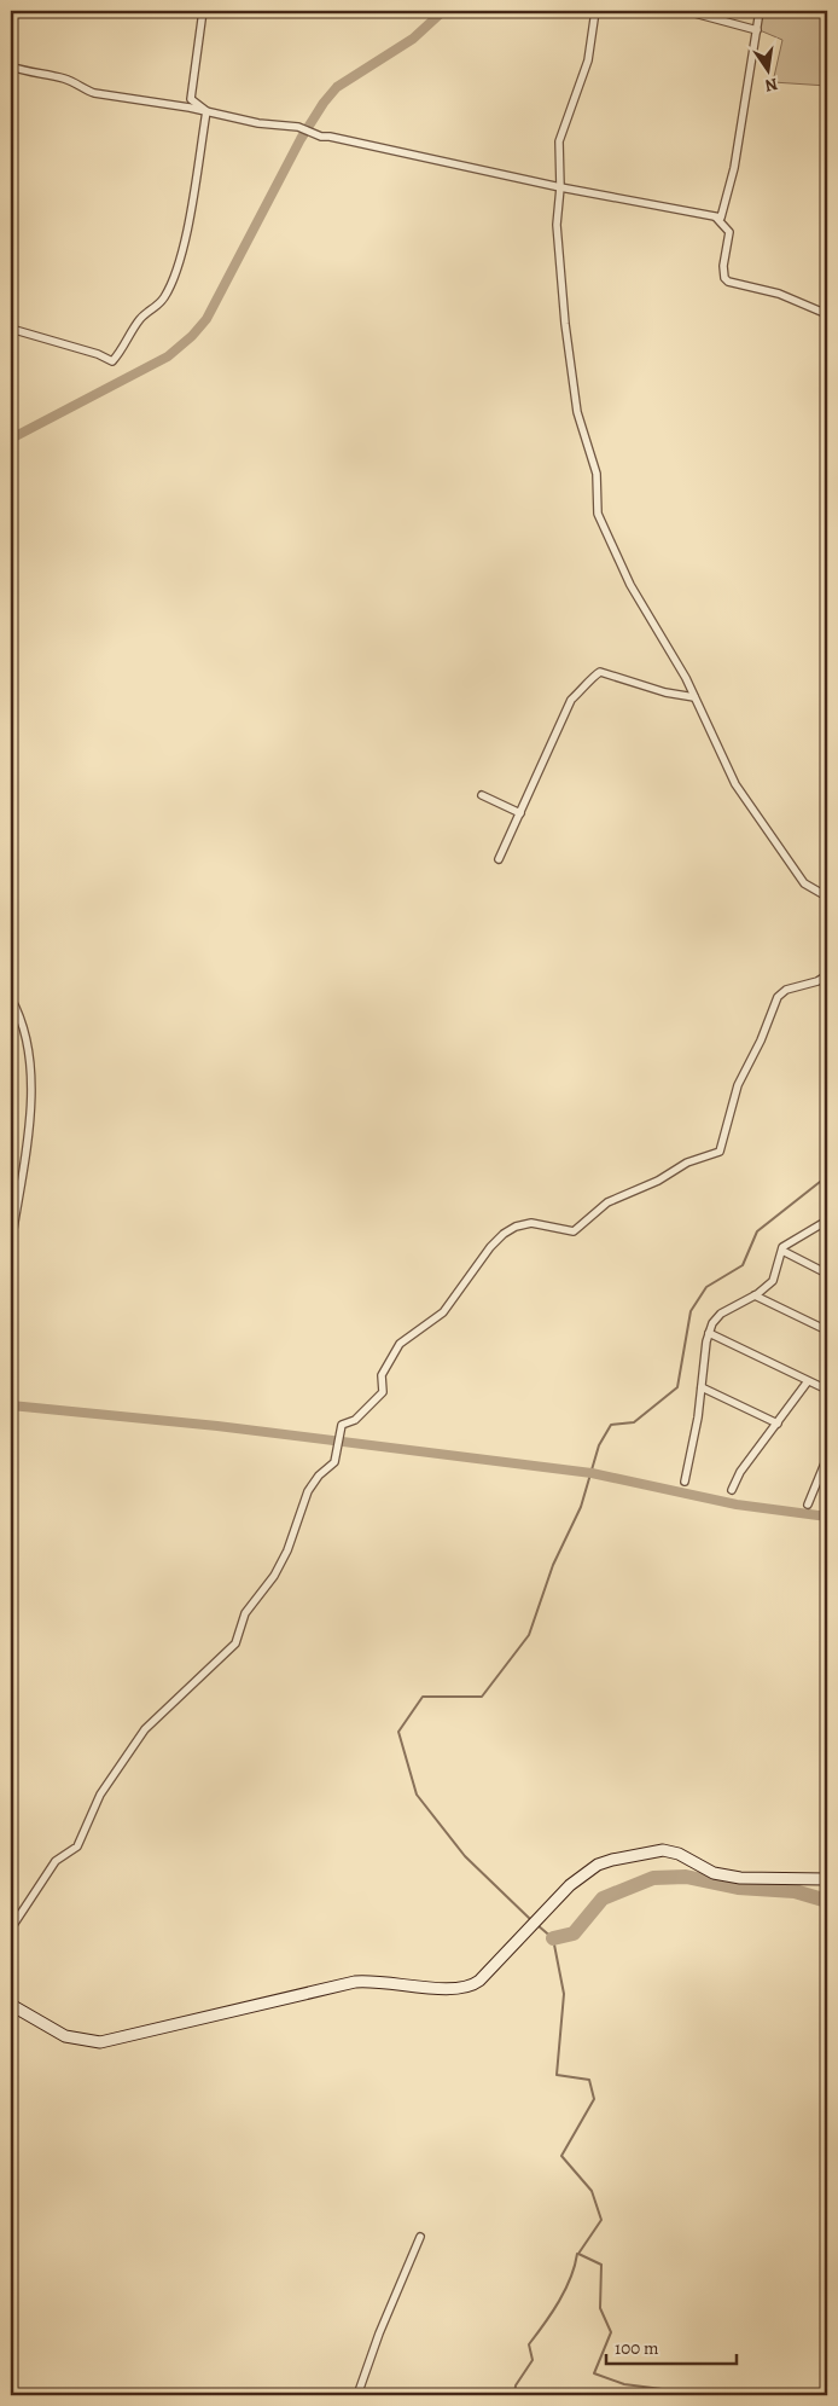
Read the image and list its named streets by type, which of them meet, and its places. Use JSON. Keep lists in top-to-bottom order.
{
  "scale_bar": "100 m",
  "north": "bottom"
}
